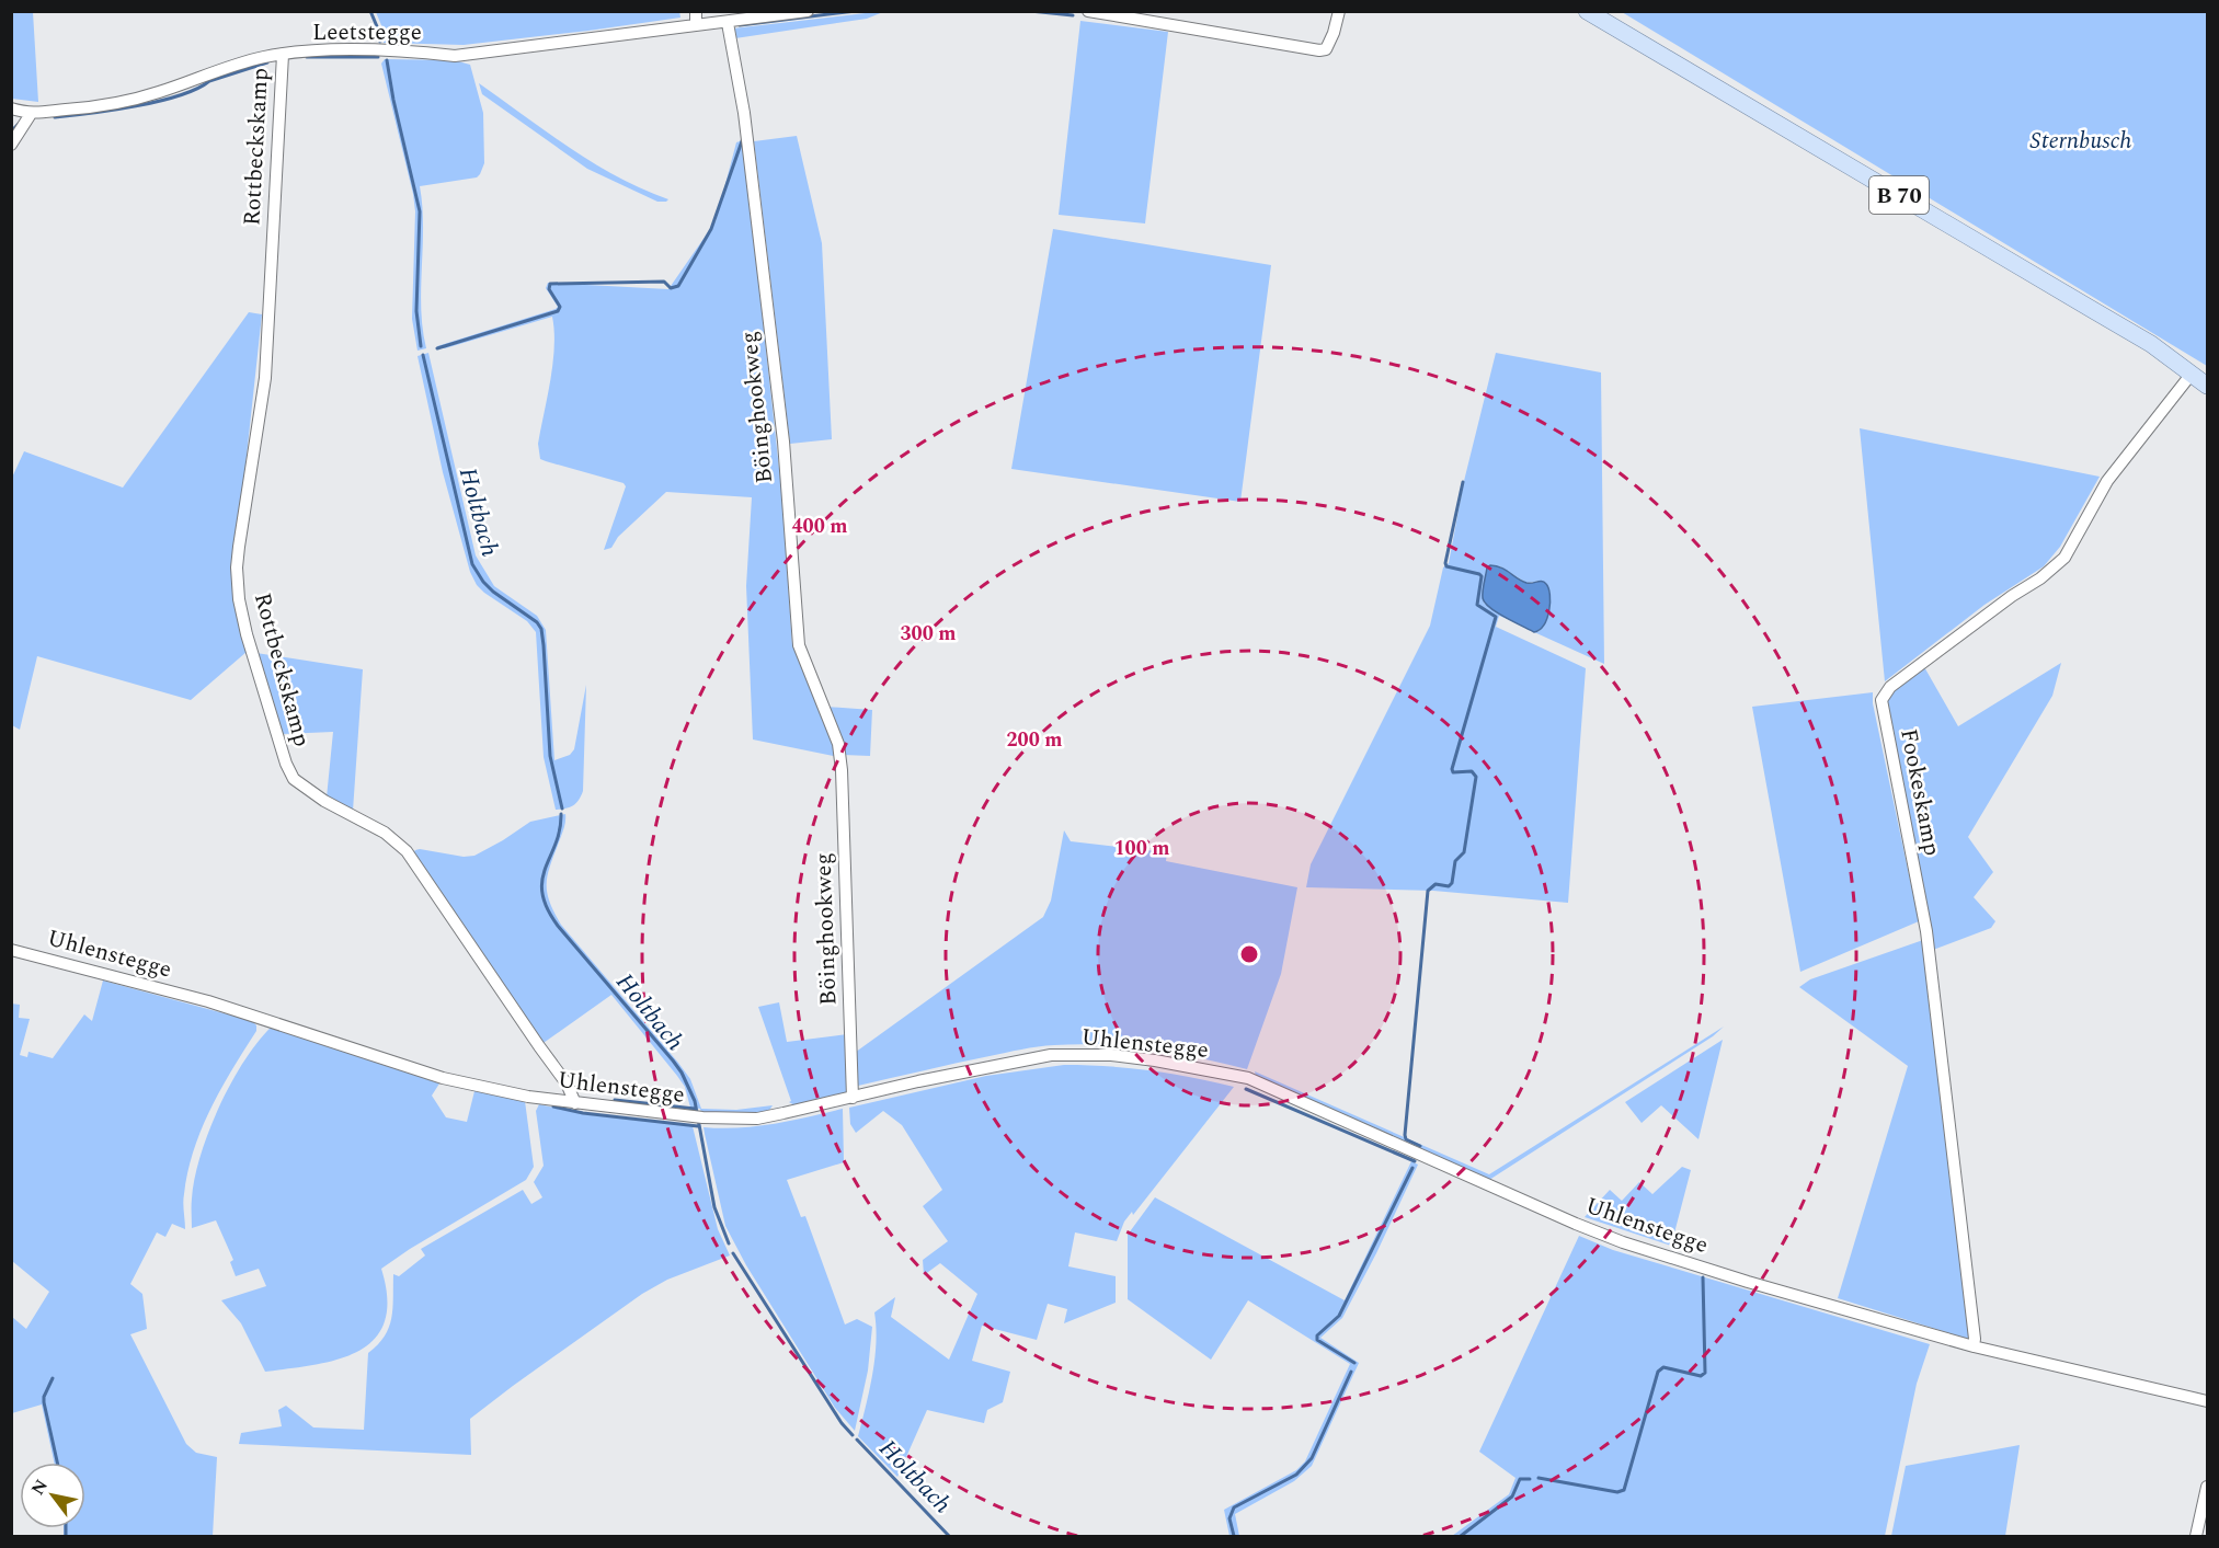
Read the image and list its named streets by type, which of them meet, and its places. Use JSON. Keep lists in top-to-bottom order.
{
  "streets": {
    "main road": ["B 70"],
    "street": [
      "Leetstegge",
      "Rottbeckskamp",
      "Böinghookweg",
      "Fookeskamp",
      "Uhlenstegge"
    ]
  },
  "crossings": [
    ["Leetstegge", "Rottbeckskamp"],
    ["Leetstegge", "Böinghookweg"],
    ["Rottbeckskamp", "Uhlenstegge"],
    ["B 70", "Fookeskamp"],
    ["Böinghookweg", "Uhlenstegge"],
    ["Fookeskamp", "Uhlenstegge"]
  ],
  "water": ["Holtbach"],
  "parks": ["Sternbusch"],
  "north": "top left",
  "rings": [
    "400 m",
    "300 m",
    "200 m",
    "100 m"
  ]
}
